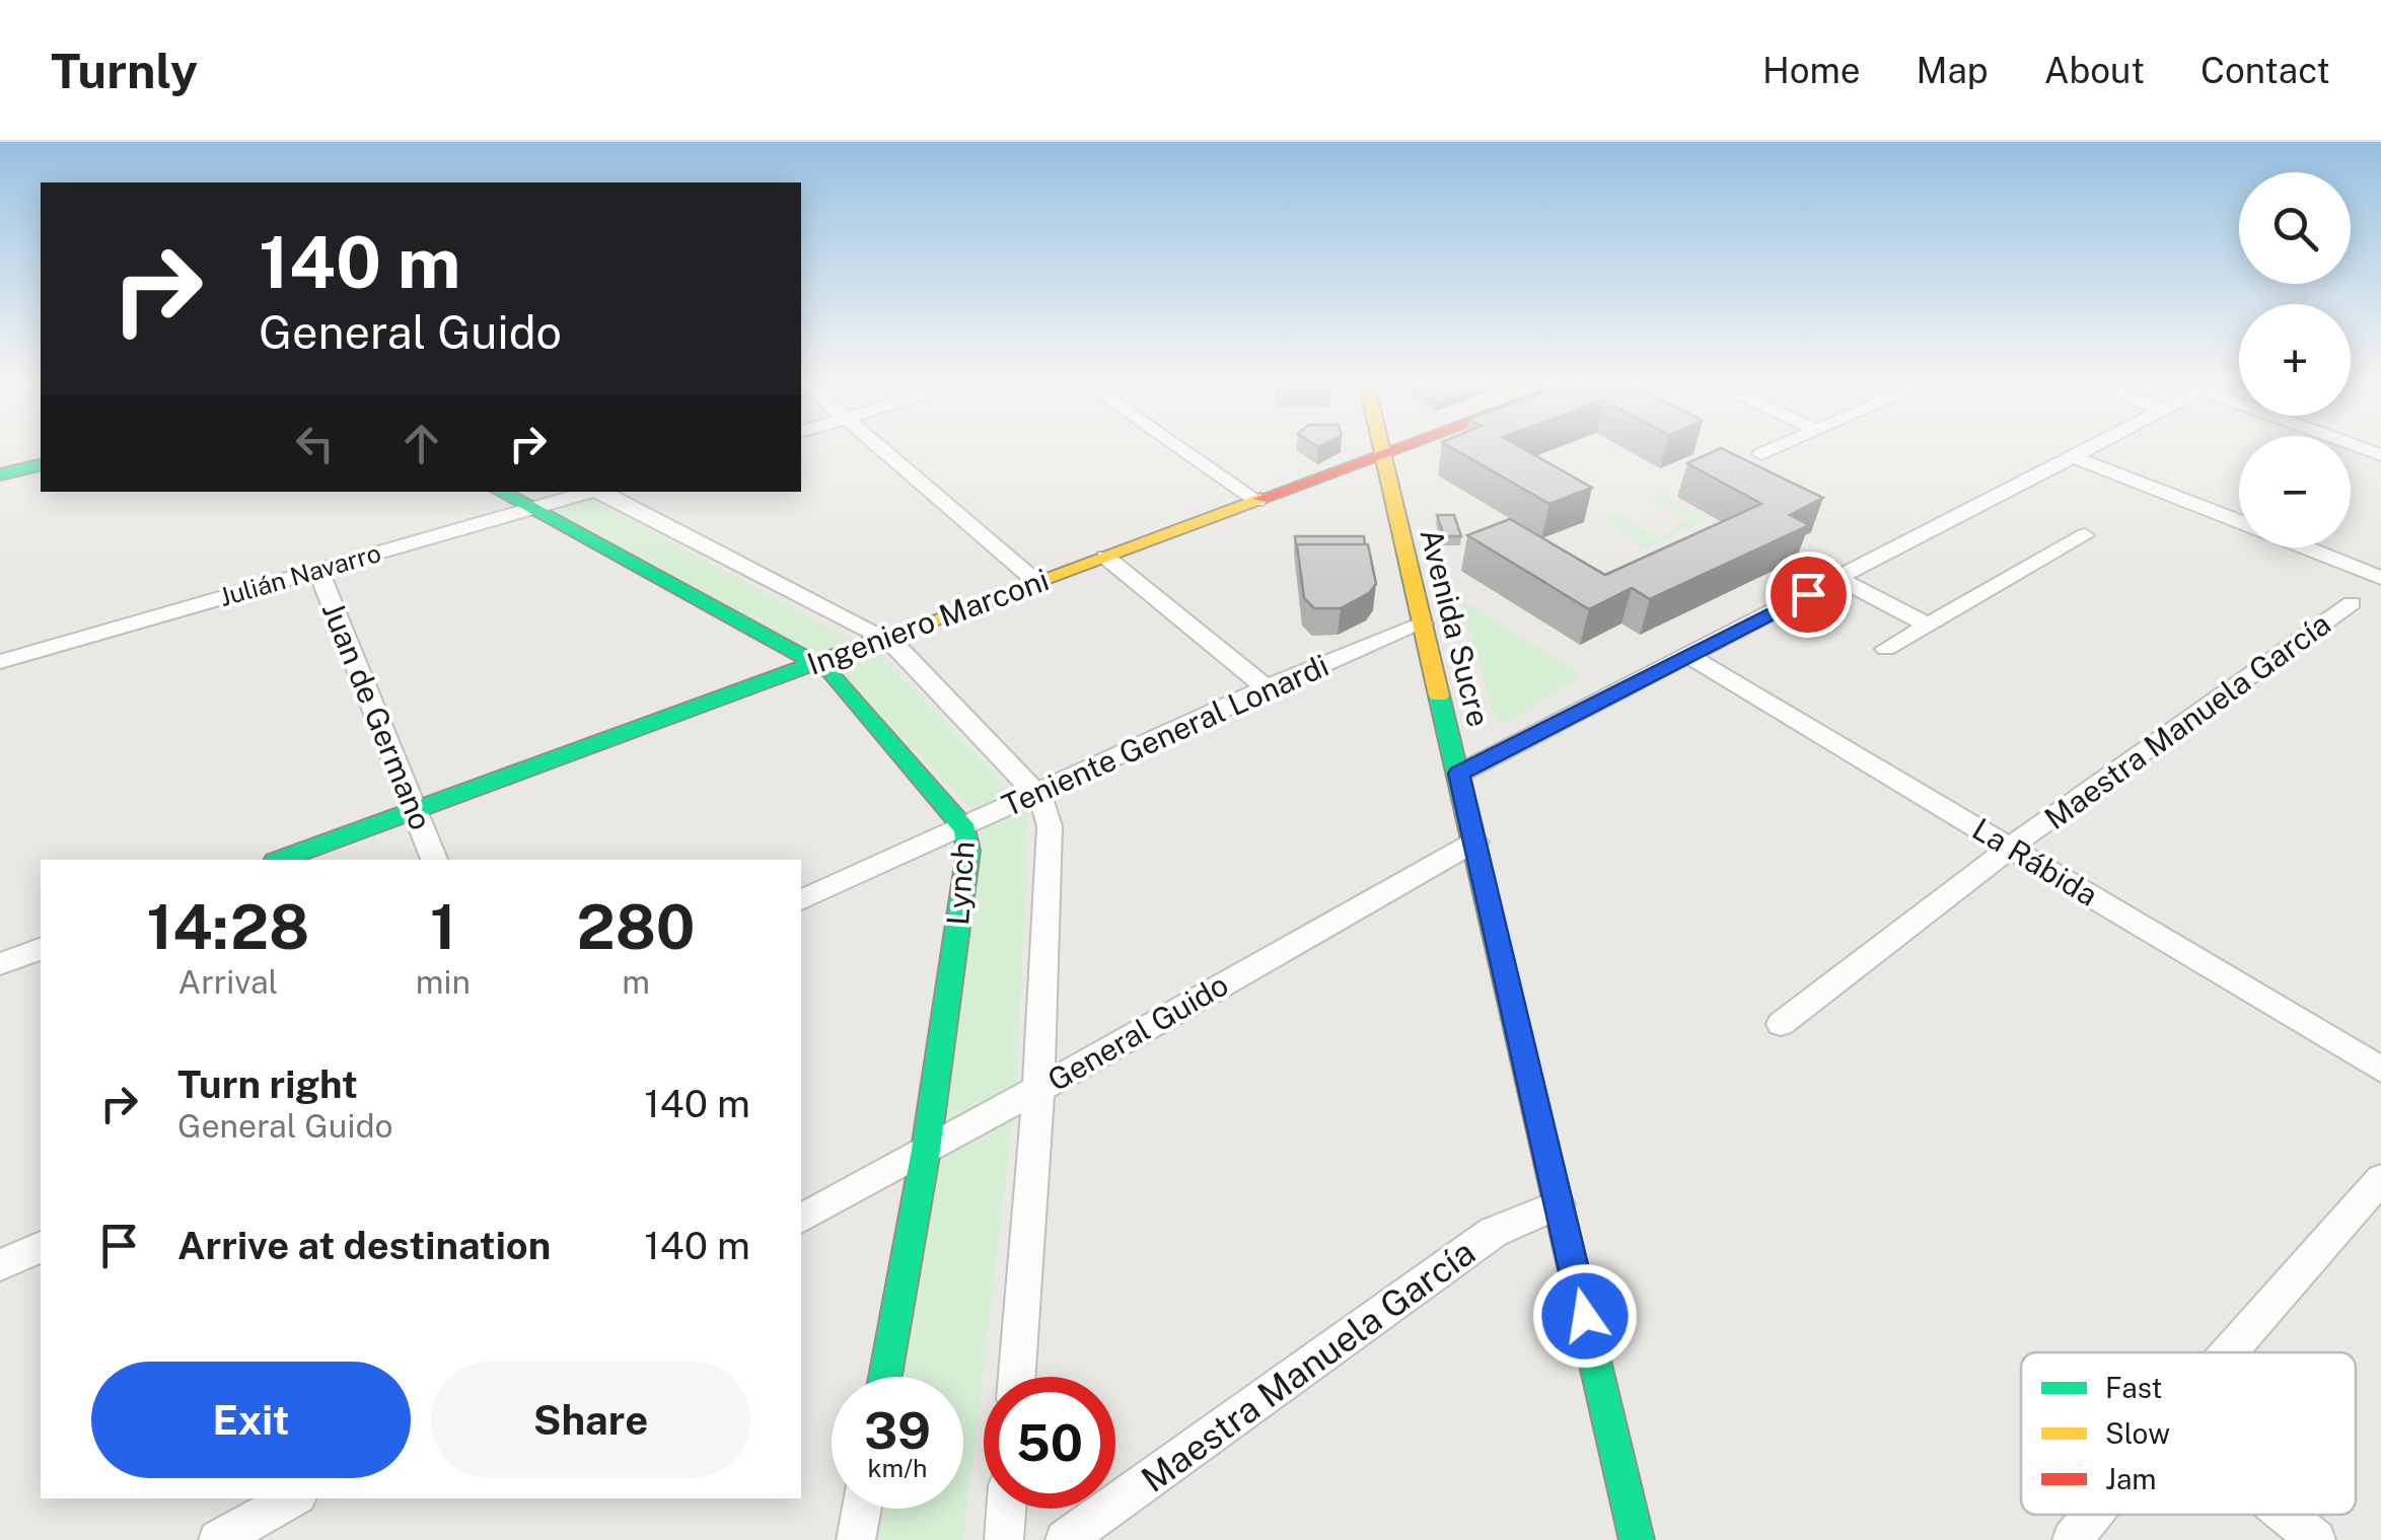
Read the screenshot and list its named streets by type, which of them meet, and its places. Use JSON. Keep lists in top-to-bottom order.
{
  "streets": {
    "street": [
      "Julián Navarro",
      "Ingeniero Marconi",
      "Avenida Sucre",
      "Juan de Germano",
      "Maestra Manuela García",
      "Teniente General Lonardi",
      "La Rábida",
      "Lynch",
      "General Guido"
    ]
  },
  "crossings": [
    ["Julián Navarro", "Juan de Germano"],
    ["Julián Navarro", "Lynch"],
    ["Ingeniero Marconi", "Avenida Sucre"],
    ["Ingeniero Marconi", "Juan de Germano"],
    ["Ingeniero Marconi", "Lynch"],
    ["Avenida Sucre", "Maestra Manuela García"],
    ["Avenida Sucre", "Teniente General Lonardi"],
    ["Avenida Sucre", "General Guido"],
    ["Maestra Manuela García", "La Rábida"],
    ["Teniente General Lonardi", "Lynch"],
    ["Lynch", "General Guido"]
  ],
  "legend": ["Fast", "Slow", "Jam"],
  "page": {
    "header": "Turnly",
    "nav": [
      "Home",
      "Map",
      "About",
      "Contact"
    ],
    "map_buttons": ["+", "−"],
    "turn": ["140 m", "General Guido"],
    "eta": [
      "14:28",
      "Arrival",
      "1",
      "min",
      "280",
      "m"
    ],
    "list": [
      {
        "name": "Turn right",
        "note": "General Guido",
        "value": "140 m"
      },
      {
        "name": "Arrive at destination",
        "value": "140 m"
      }
    ],
    "buttons": ["Exit", "Share"],
    "speed": "39 km/h",
    "limit": "50"
  }
}
